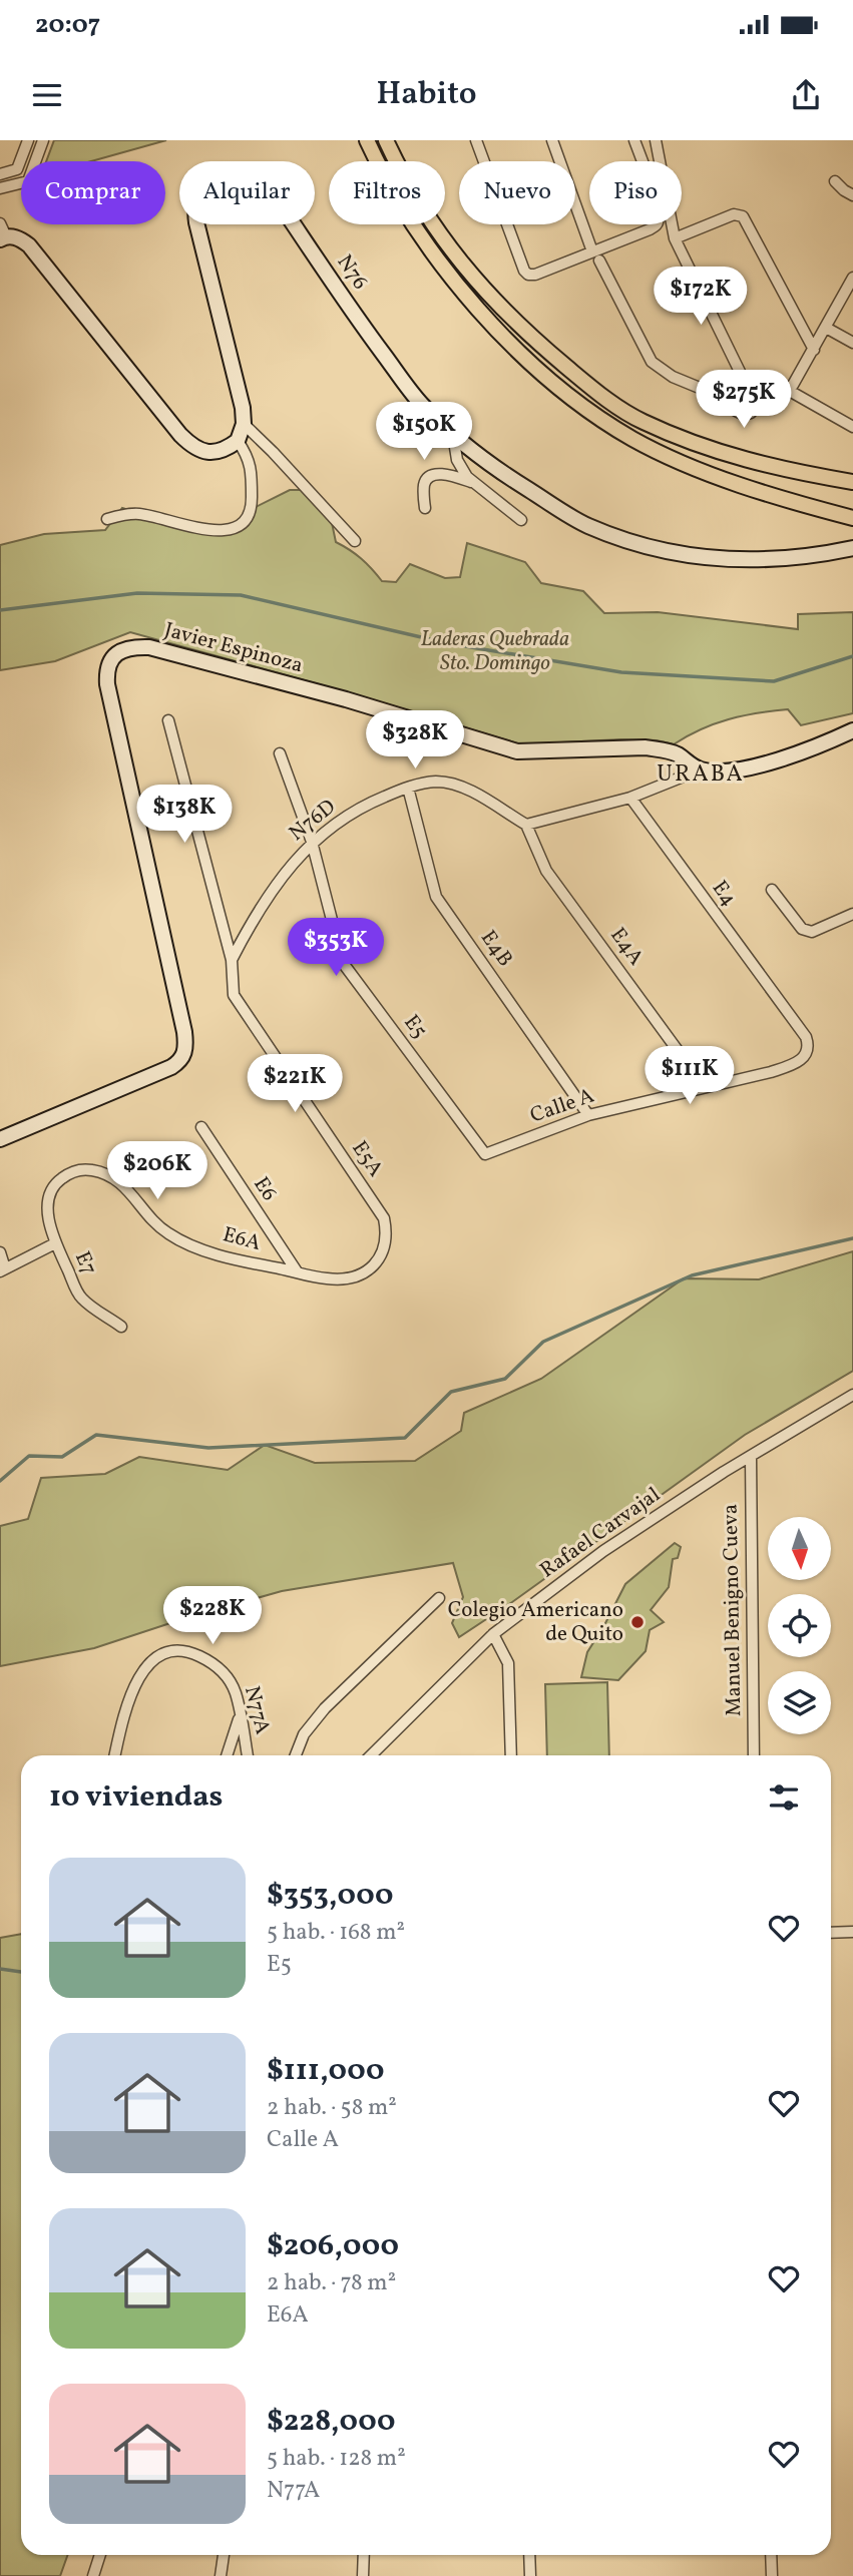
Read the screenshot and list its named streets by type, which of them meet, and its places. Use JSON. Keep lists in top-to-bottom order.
{
  "streets": {
    "street": [
      "N76",
      "Javier Espinoza",
      "N76D",
      "E4",
      "E4A",
      "E4B",
      "E5",
      "Calle A",
      "E5A",
      "E6",
      "E6A",
      "E7",
      "Rafael Carvajal",
      "Manuel Benigno Cueva",
      "N77A"
    ]
  },
  "crossings": [
    ["N76D", "E4A"],
    ["N76D", "E4B"],
    ["N76D", "E5"],
    ["N76D", "E5A"],
    ["E4", "Calle A"],
    ["E4A", "Calle A"],
    ["E4B", "Calle A"],
    ["E5", "Calle A"],
    ["E5A", "E6"],
    ["E5A", "E6A"],
    ["E6", "E6A"],
    ["E6A", "E7"],
    ["Rafael Carvajal", "Manuel Benigno Cueva"]
  ],
  "districts": ["URABA"],
  "parks": ["Laderas Quebrada Sto. Domingo"],
  "places": ["Colegio Americano de Quito"],
  "north": "bottom",
  "page": {
    "status": "20:07",
    "header": "Habito",
    "chip": [
      "Comprar",
      "Alquilar",
      "Filtros",
      "Nuevo",
      "Piso"
    ],
    "price": [
      "$172K",
      "$275K",
      "$150K",
      "$328K",
      "$138K",
      "$353K",
      "$111K",
      "$221K",
      "$206K",
      "$228K"
    ],
    "heading": "10 viviendas",
    "list": [
      {
        "name": "$353,000",
        "note": "5 hab. · 168 m² · E5"
      },
      {
        "name": "$111,000",
        "note": "2 hab. · 58 m² · Calle A"
      },
      {
        "name": "$206,000",
        "note": "2 hab. · 78 m² · E6A"
      },
      {
        "name": "$228,000",
        "note": "5 hab. · 128 m² · N77A"
      }
    ]
  }
}
